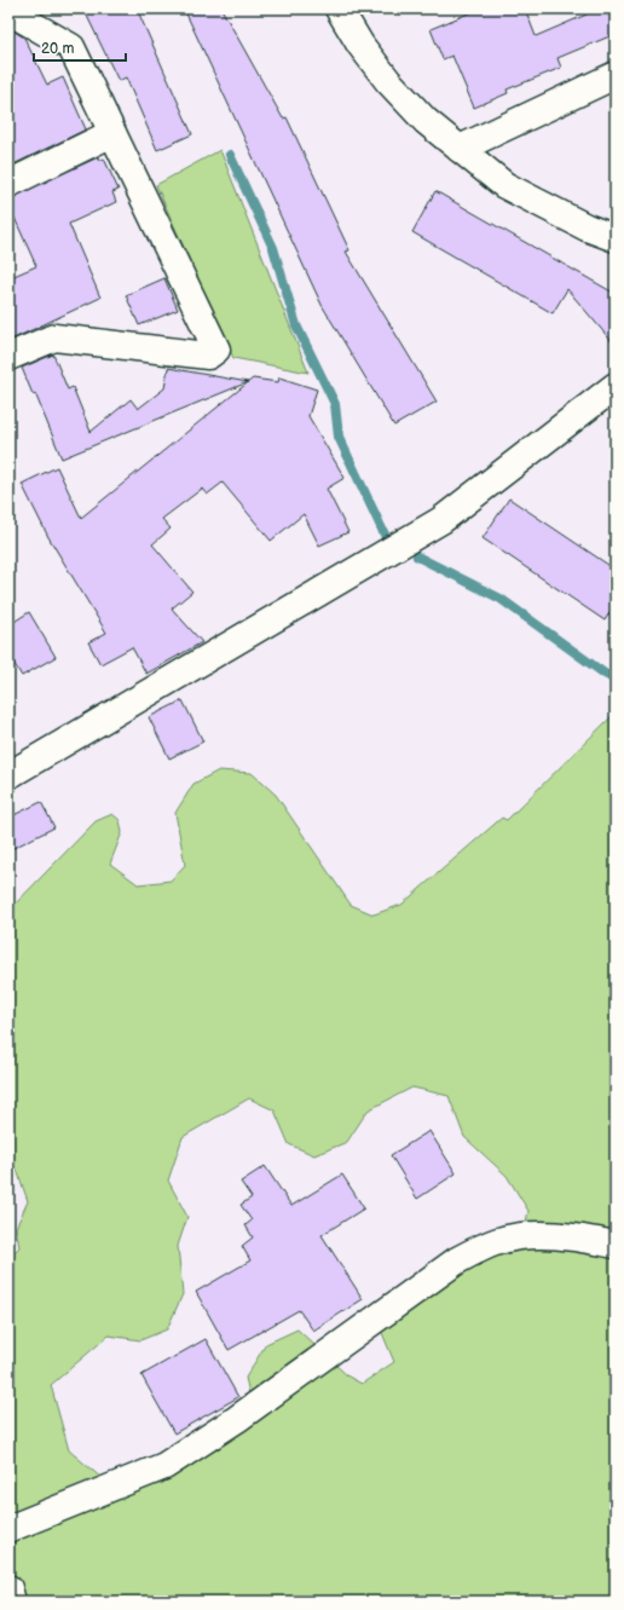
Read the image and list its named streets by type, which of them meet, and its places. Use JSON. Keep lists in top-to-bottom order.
{
  "scale_bar": "20 m"
}
